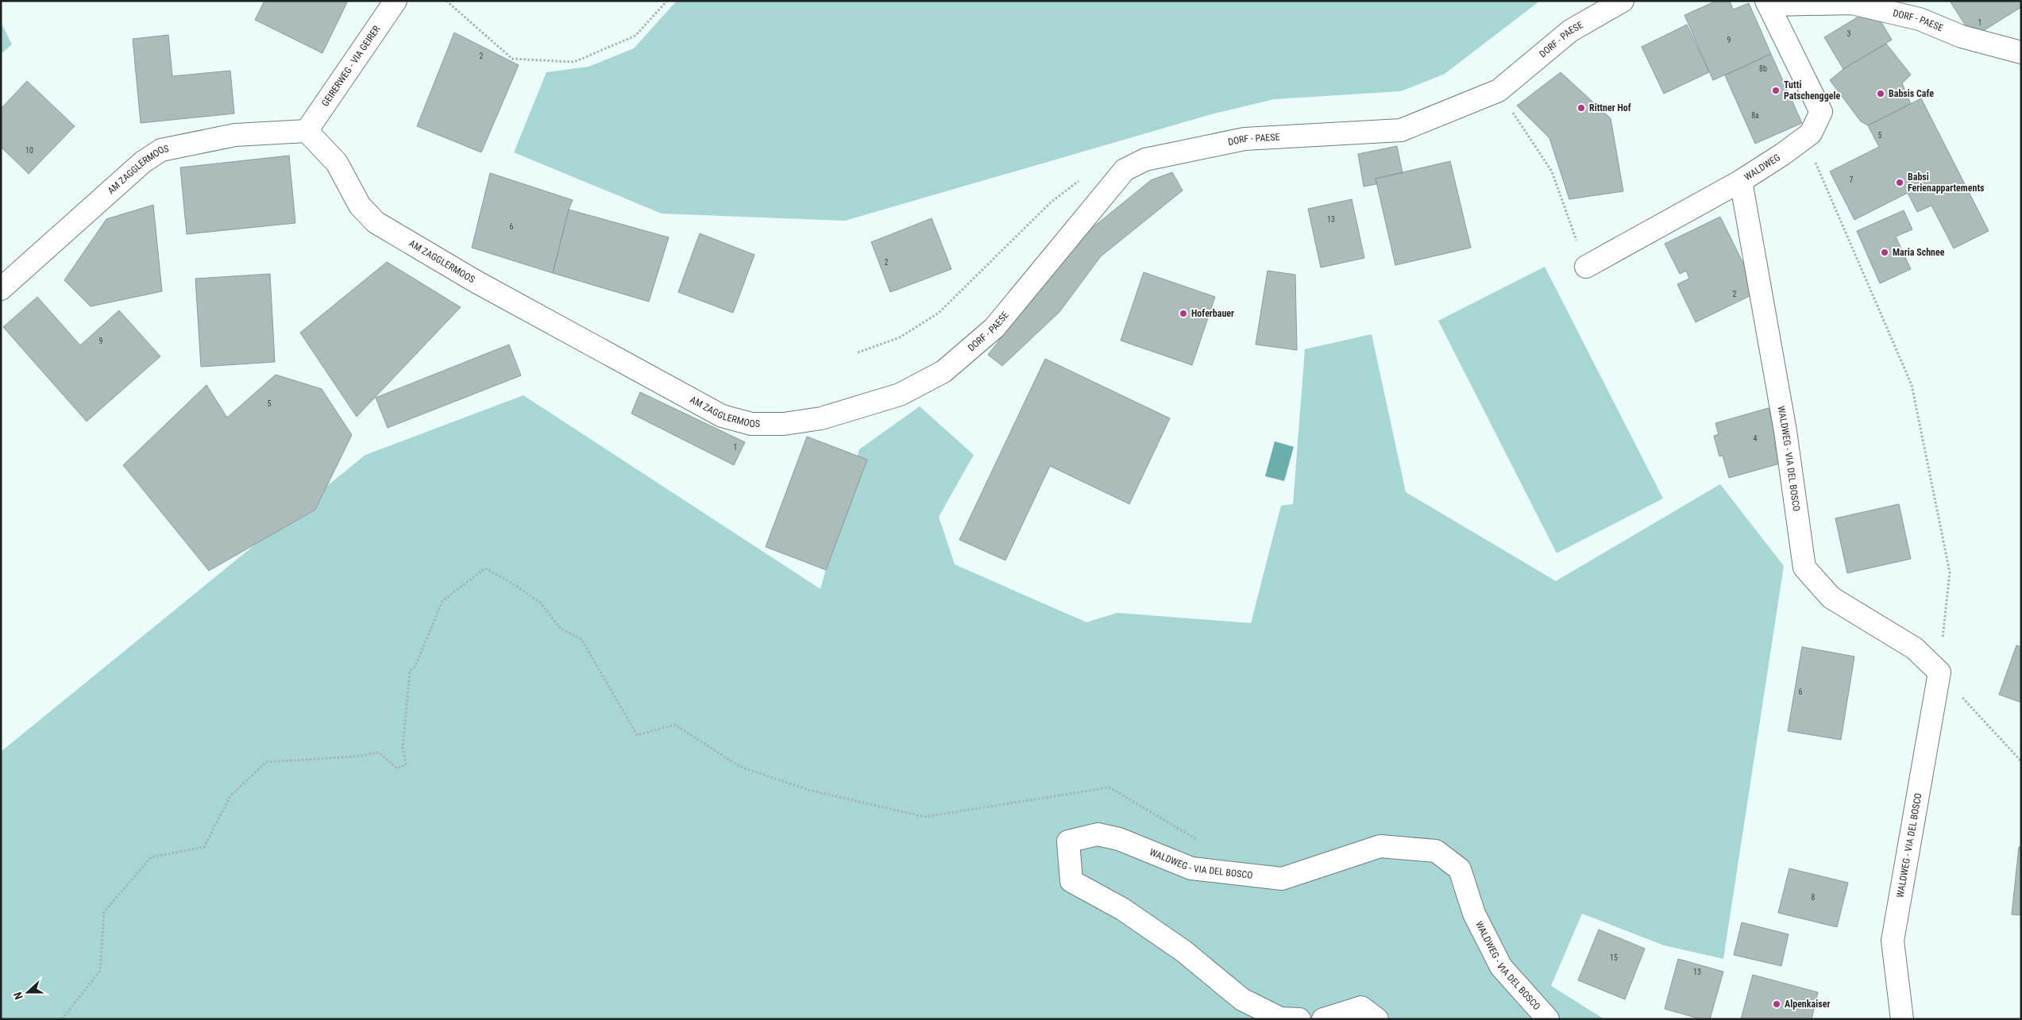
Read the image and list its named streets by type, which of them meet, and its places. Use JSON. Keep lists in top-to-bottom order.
{
  "streets": {
    "street": [
      "DORF - PAESE",
      "GEIRERWEG - VIA GEIRER",
      "WALDWEG",
      "AM ZAGGLERMOOS",
      "WALDWEG - VIA DEL BOSCO"
    ]
  },
  "crossings": [
    ["DORF - PAESE", "AM ZAGGLERMOOS"],
    ["GEIRERWEG - VIA GEIRER", "AM ZAGGLERMOOS"],
    ["WALDWEG", "WALDWEG - VIA DEL BOSCO"]
  ],
  "places": [
    "Tutti Patschenggele",
    "Babsis Cafe",
    "Rittner Hof",
    "Babsi Ferienappartements",
    "Maria Schnee",
    "Hoferbauer",
    "Alpenkaiser"
  ],
  "house_numbers": [
    "1",
    "3",
    "9",
    "2",
    "8b",
    "8a",
    "5",
    "10",
    "7",
    "13",
    "6",
    "2",
    "2",
    "9",
    "5",
    "4",
    "1",
    "6",
    "8",
    "15",
    "13"
  ],
  "north": "left"
}
